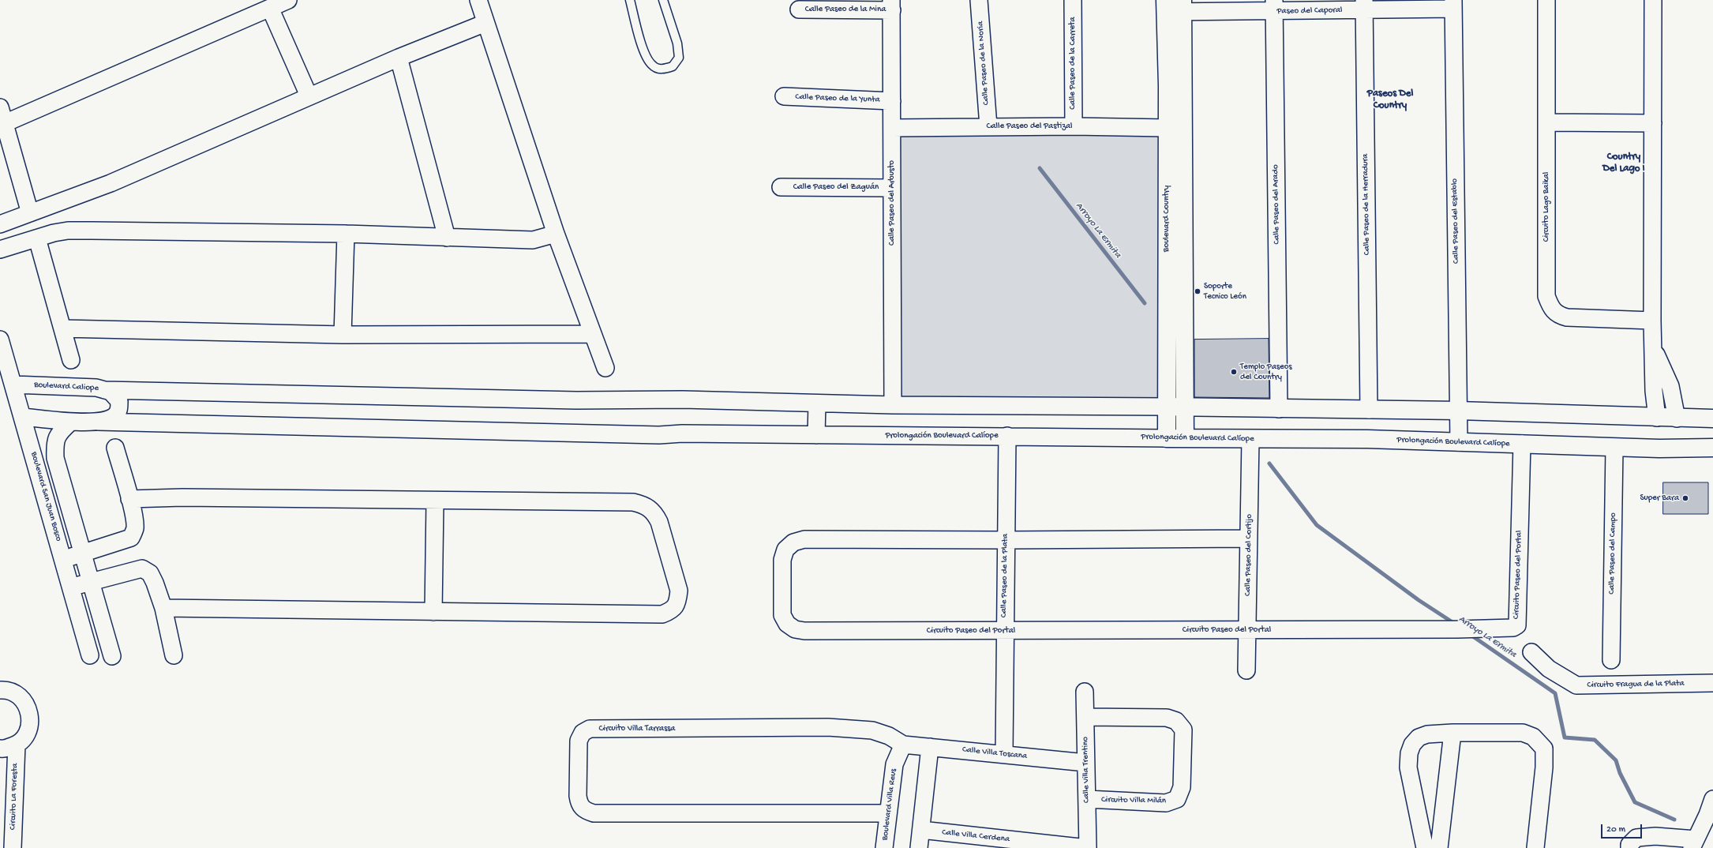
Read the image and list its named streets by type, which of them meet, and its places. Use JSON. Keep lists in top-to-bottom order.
{
  "streets": {
    "street": [
      "Calle Paseo de la Mina",
      "Paseo del Caporal",
      "Calle Paseo de la Noria",
      "Calle Paseo de la Carreta",
      "Calle Paseo de la Yunta",
      "Calle Paseo del Pastizal",
      "Calle Paseo del Zaguán",
      "Calle Paseo del Arbusto",
      "Calle Paseo del Arado",
      "Calle Paseo de la Herradura",
      "Circuito Lago Baikal",
      "Boulevard Country",
      "Calle Paseo del Establo",
      "Boulevard Caliope",
      "Prolongación Boulevard Calíope",
      "Boulevard San Juan Bosco",
      "Calle Paseo del Campo",
      "Calle Paseo del Cortijo",
      "Circuito Paseo del Portal",
      "Calle Paseo de la Plata",
      "Circuito Fragua de la Plata",
      "Circuito Villa Tarrassa",
      "Calle Villa Toscana",
      "Calle Villa Trentino",
      "Circuito La Foresta",
      "Circuito Villa Milán",
      "Boulevard Villa Reus",
      "Calle Villa Cerdena"
    ]
  },
  "crossings": [
    ["Calle Paseo de la Mina", "Calle Paseo del Arbusto"],
    ["Paseo del Caporal", "Calle Paseo del Arado"],
    ["Paseo del Caporal", "Calle Paseo de la Herradura"],
    ["Paseo del Caporal", "Boulevard Country"],
    ["Paseo del Caporal", "Calle Paseo del Establo"],
    ["Calle Paseo de la Noria", "Calle Paseo del Pastizal"],
    ["Calle Paseo de la Carreta", "Calle Paseo del Pastizal"],
    ["Calle Paseo de la Yunta", "Calle Paseo del Arbusto"],
    ["Calle Paseo del Pastizal", "Calle Paseo del Arbusto"],
    ["Calle Paseo del Pastizal", "Boulevard Country"],
    ["Calle Paseo del Zaguán", "Calle Paseo del Arbusto"],
    ["Boulevard Country", "Prolongación Boulevard Calíope"],
    ["Calle Paseo del Establo", "Prolongación Boulevard Calíope"],
    ["Boulevard Caliope", "Prolongación Boulevard Calíope"],
    ["Boulevard Caliope", "Boulevard San Juan Bosco"],
    ["Prolongación Boulevard Calíope", "Calle Paseo del Campo"],
    ["Prolongación Boulevard Calíope", "Calle Paseo del Cortijo"],
    ["Prolongación Boulevard Calíope", "Circuito Paseo del Portal"],
    ["Prolongación Boulevard Calíope", "Calle Paseo de la Plata"],
    ["Calle Paseo del Cortijo", "Circuito Paseo del Portal"],
    ["Circuito Paseo del Portal", "Calle Paseo de la Plata"],
    ["Calle Paseo de la Plata", "Calle Villa Toscana"],
    ["Circuito Villa Tarrassa", "Calle Villa Toscana"],
    ["Circuito Villa Tarrassa", "Boulevard Villa Reus"],
    ["Calle Villa Toscana", "Calle Villa Trentino"],
    ["Calle Villa Toscana", "Boulevard Villa Reus"],
    ["Calle Villa Trentino", "Circuito Villa Milán"],
    ["Calle Villa Trentino", "Calle Villa Cerdena"]
  ],
  "districts": ["Paseos Del Country", "Country Del Lago I"],
  "water": ["Arroyo La Ermita"],
  "places": ["Soporte Tecnico León", "Templo Paseos del Country", "Super Bara"],
  "scale_bar": "20 m"
}
